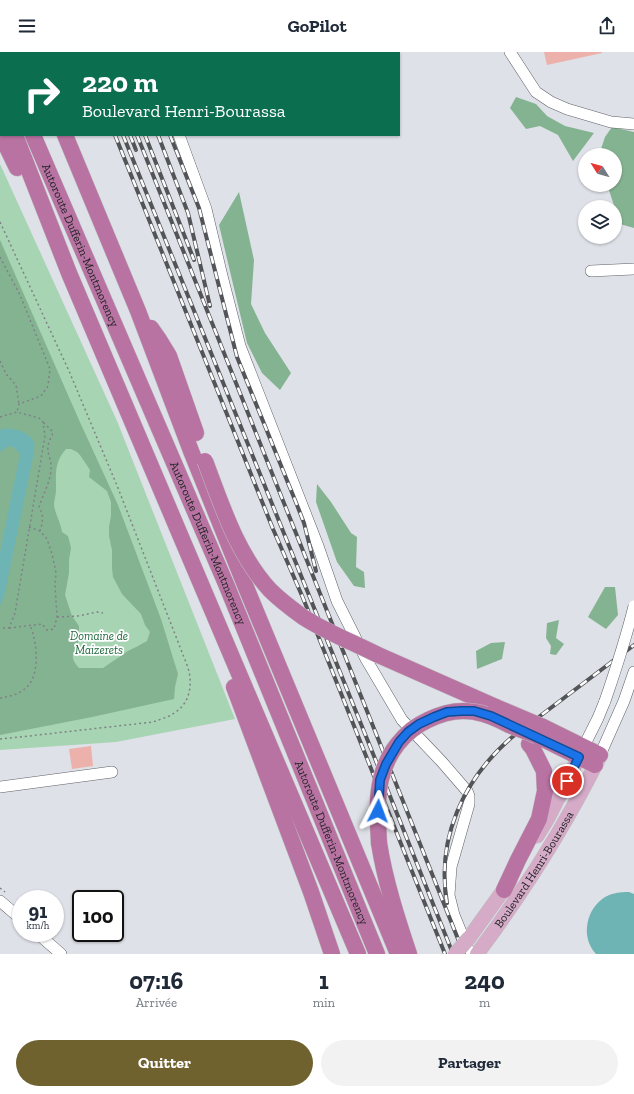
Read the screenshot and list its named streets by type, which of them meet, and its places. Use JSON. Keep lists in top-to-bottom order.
{
  "streets": {
    "highway": ["Autoroute Dufferin-Montmorency"],
    "main road": ["Boulevard Henri-Bourassa"]
  },
  "parks": ["Domaine de Maizerets"],
  "north": "top left",
  "page": {
    "header": "GoPilot",
    "turn": ["220 m", "Boulevard Henri-Bourassa"],
    "speed": "91 km/h",
    "limit": "100",
    "eta": [
      "07:16",
      "Arrivée",
      "1",
      "min",
      "240",
      "m"
    ],
    "buttons": ["Quitter", "Partager"]
  }
}
